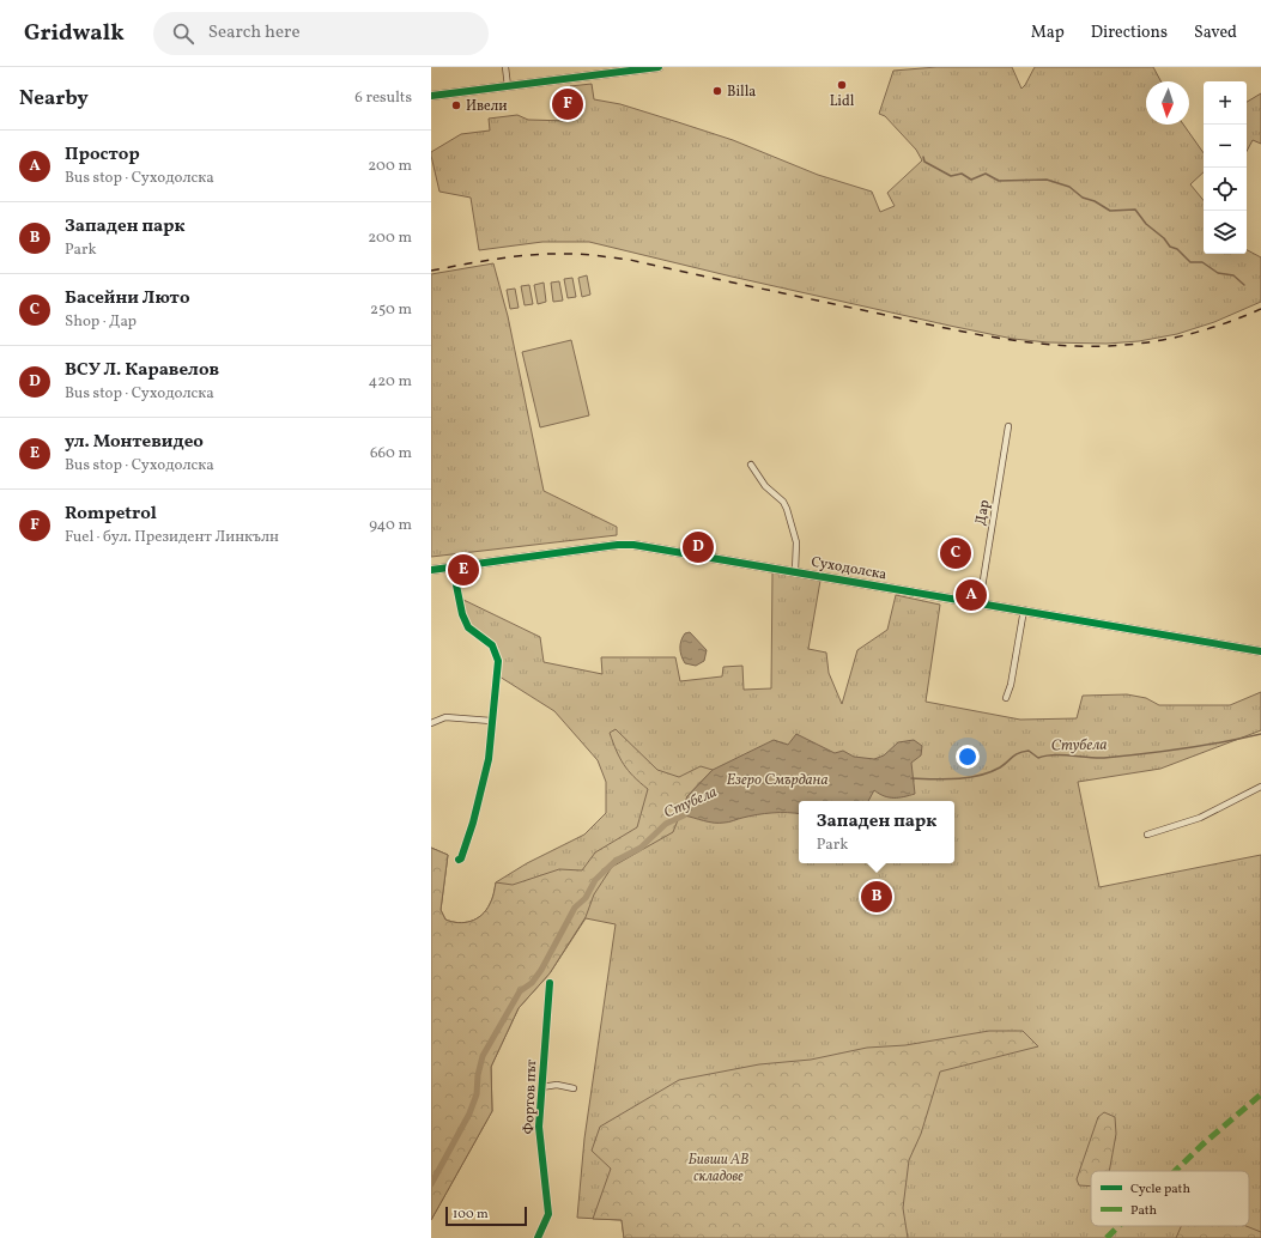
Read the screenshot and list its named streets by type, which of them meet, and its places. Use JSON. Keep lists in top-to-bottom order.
{
  "streets": {
    "street": ["Дар", "Суходолска", "Фортов път"]
  },
  "crossings": [
    ["Дар", "Суходолска"]
  ],
  "water": ["Стубела", "Езеро Смърдана"],
  "parks": ["Бивши АВ складове"],
  "places": ["Lidl", "Billa", "Ивели"],
  "legend": ["Cycle path", "Path"],
  "scale_bar": "100 m",
  "north": "bottom",
  "page": {
    "header": "Gridwalk",
    "search": "Search here",
    "nav": ["Map", "Directions", "Saved"],
    "heading": ["Nearby", "6 results"],
    "map_buttons": ["+", "−"],
    "pins": [
      "F",
      "D",
      "C",
      "E",
      "A",
      "B"
    ],
    "list": [
      {
        "mark": "A",
        "name": "Простор",
        "note": "Bus stop · Суходолска",
        "value": "200 m"
      },
      {
        "mark": "B",
        "name": "Западен парк",
        "note": "Park",
        "value": "200 m"
      },
      {
        "mark": "C",
        "name": "Басейни Люто",
        "note": "Shop · Дар",
        "value": "250 m"
      },
      {
        "mark": "D",
        "name": "ВСУ Л. Каравелов",
        "note": "Bus stop · Суходолска",
        "value": "420 m"
      },
      {
        "mark": "E",
        "name": "ул. Монтевидео",
        "note": "Bus stop · Суходолска",
        "value": "660 m"
      },
      {
        "mark": "F",
        "name": "Rompetrol",
        "note": "Fuel · бул. Президент Линкълн",
        "value": "940 m"
      }
    ],
    "popup": ["Западен парк", "Park"],
    "scale": "100 m"
  }
}
